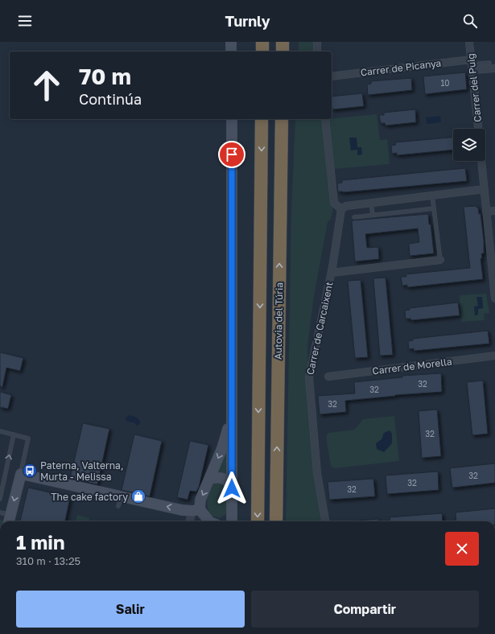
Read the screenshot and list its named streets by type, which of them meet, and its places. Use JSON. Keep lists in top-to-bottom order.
{
  "streets": {
    "highway": ["Autovia del Túria"],
    "street": [
      "Carrer de Picanya",
      "Carrer del Puig",
      "Carrer de Carcaixent",
      "Carrer de Morella"
    ]
  },
  "crossings": [
    ["Carrer de Picanya", "Carrer del Puig"]
  ],
  "places": {
    "bus stop": ["Paterna, Valterna, Murta - Melissa"],
    "shop": ["The cake factory"]
  },
  "house_numbers": [
    "10",
    "32",
    "32",
    "32",
    "32",
    "32",
    "32",
    "32"
  ],
  "page": {
    "header": "Turnly",
    "turn": ["70 m", "Continúa"],
    "heading": ["1 min", "310 m · 13:25"],
    "buttons": ["Salir", "Compartir"]
  }
}
